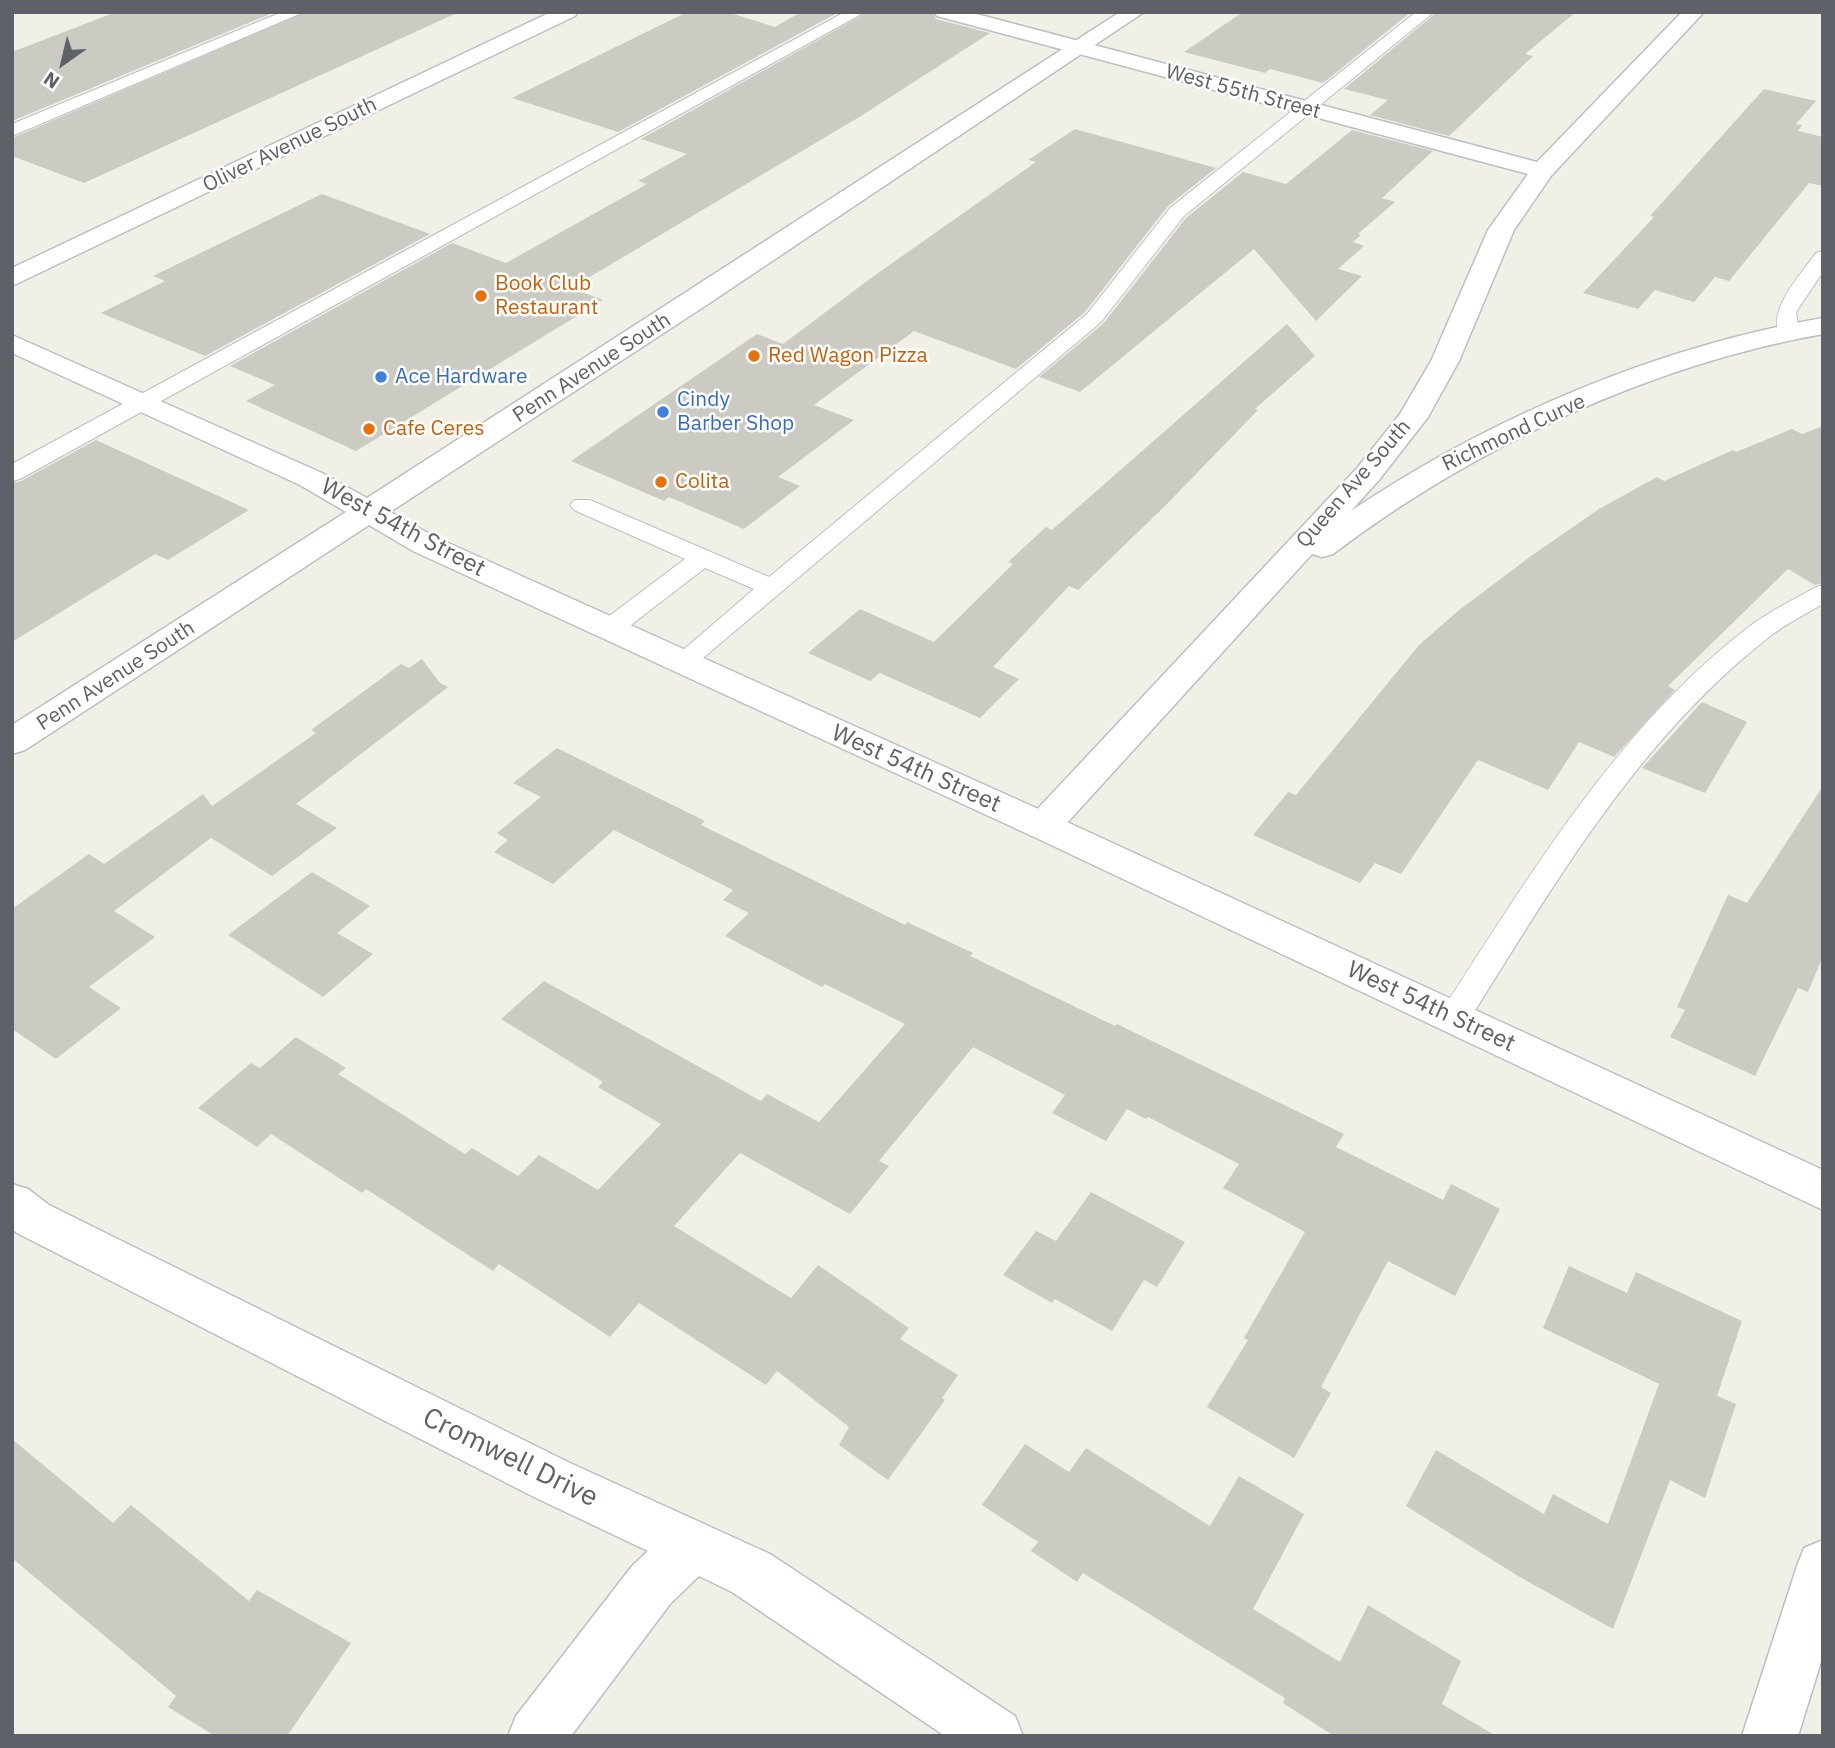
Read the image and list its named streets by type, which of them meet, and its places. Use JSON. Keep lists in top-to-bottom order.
{
  "streets": {
    "street": [
      "West 55th Street",
      "Oliver Avenue South",
      "Penn Avenue South",
      "Richmond Curve",
      "Queen Ave South",
      "West 54th Street",
      "Cromwell Drive"
    ]
  },
  "crossings": [
    ["West 55th Street", "Penn Avenue South"],
    ["West 55th Street", "Queen Ave South"],
    ["Penn Avenue South", "West 54th Street"],
    ["Richmond Curve", "Queen Ave South"],
    ["Queen Ave South", "West 54th Street"]
  ],
  "places": [
    "Book Club Restaurant",
    "Red Wagon Pizza",
    "Ace Hardware",
    "Cindy Barber Shop",
    "Cafe Ceres",
    "Colita"
  ],
  "north": "bottom left"
}
